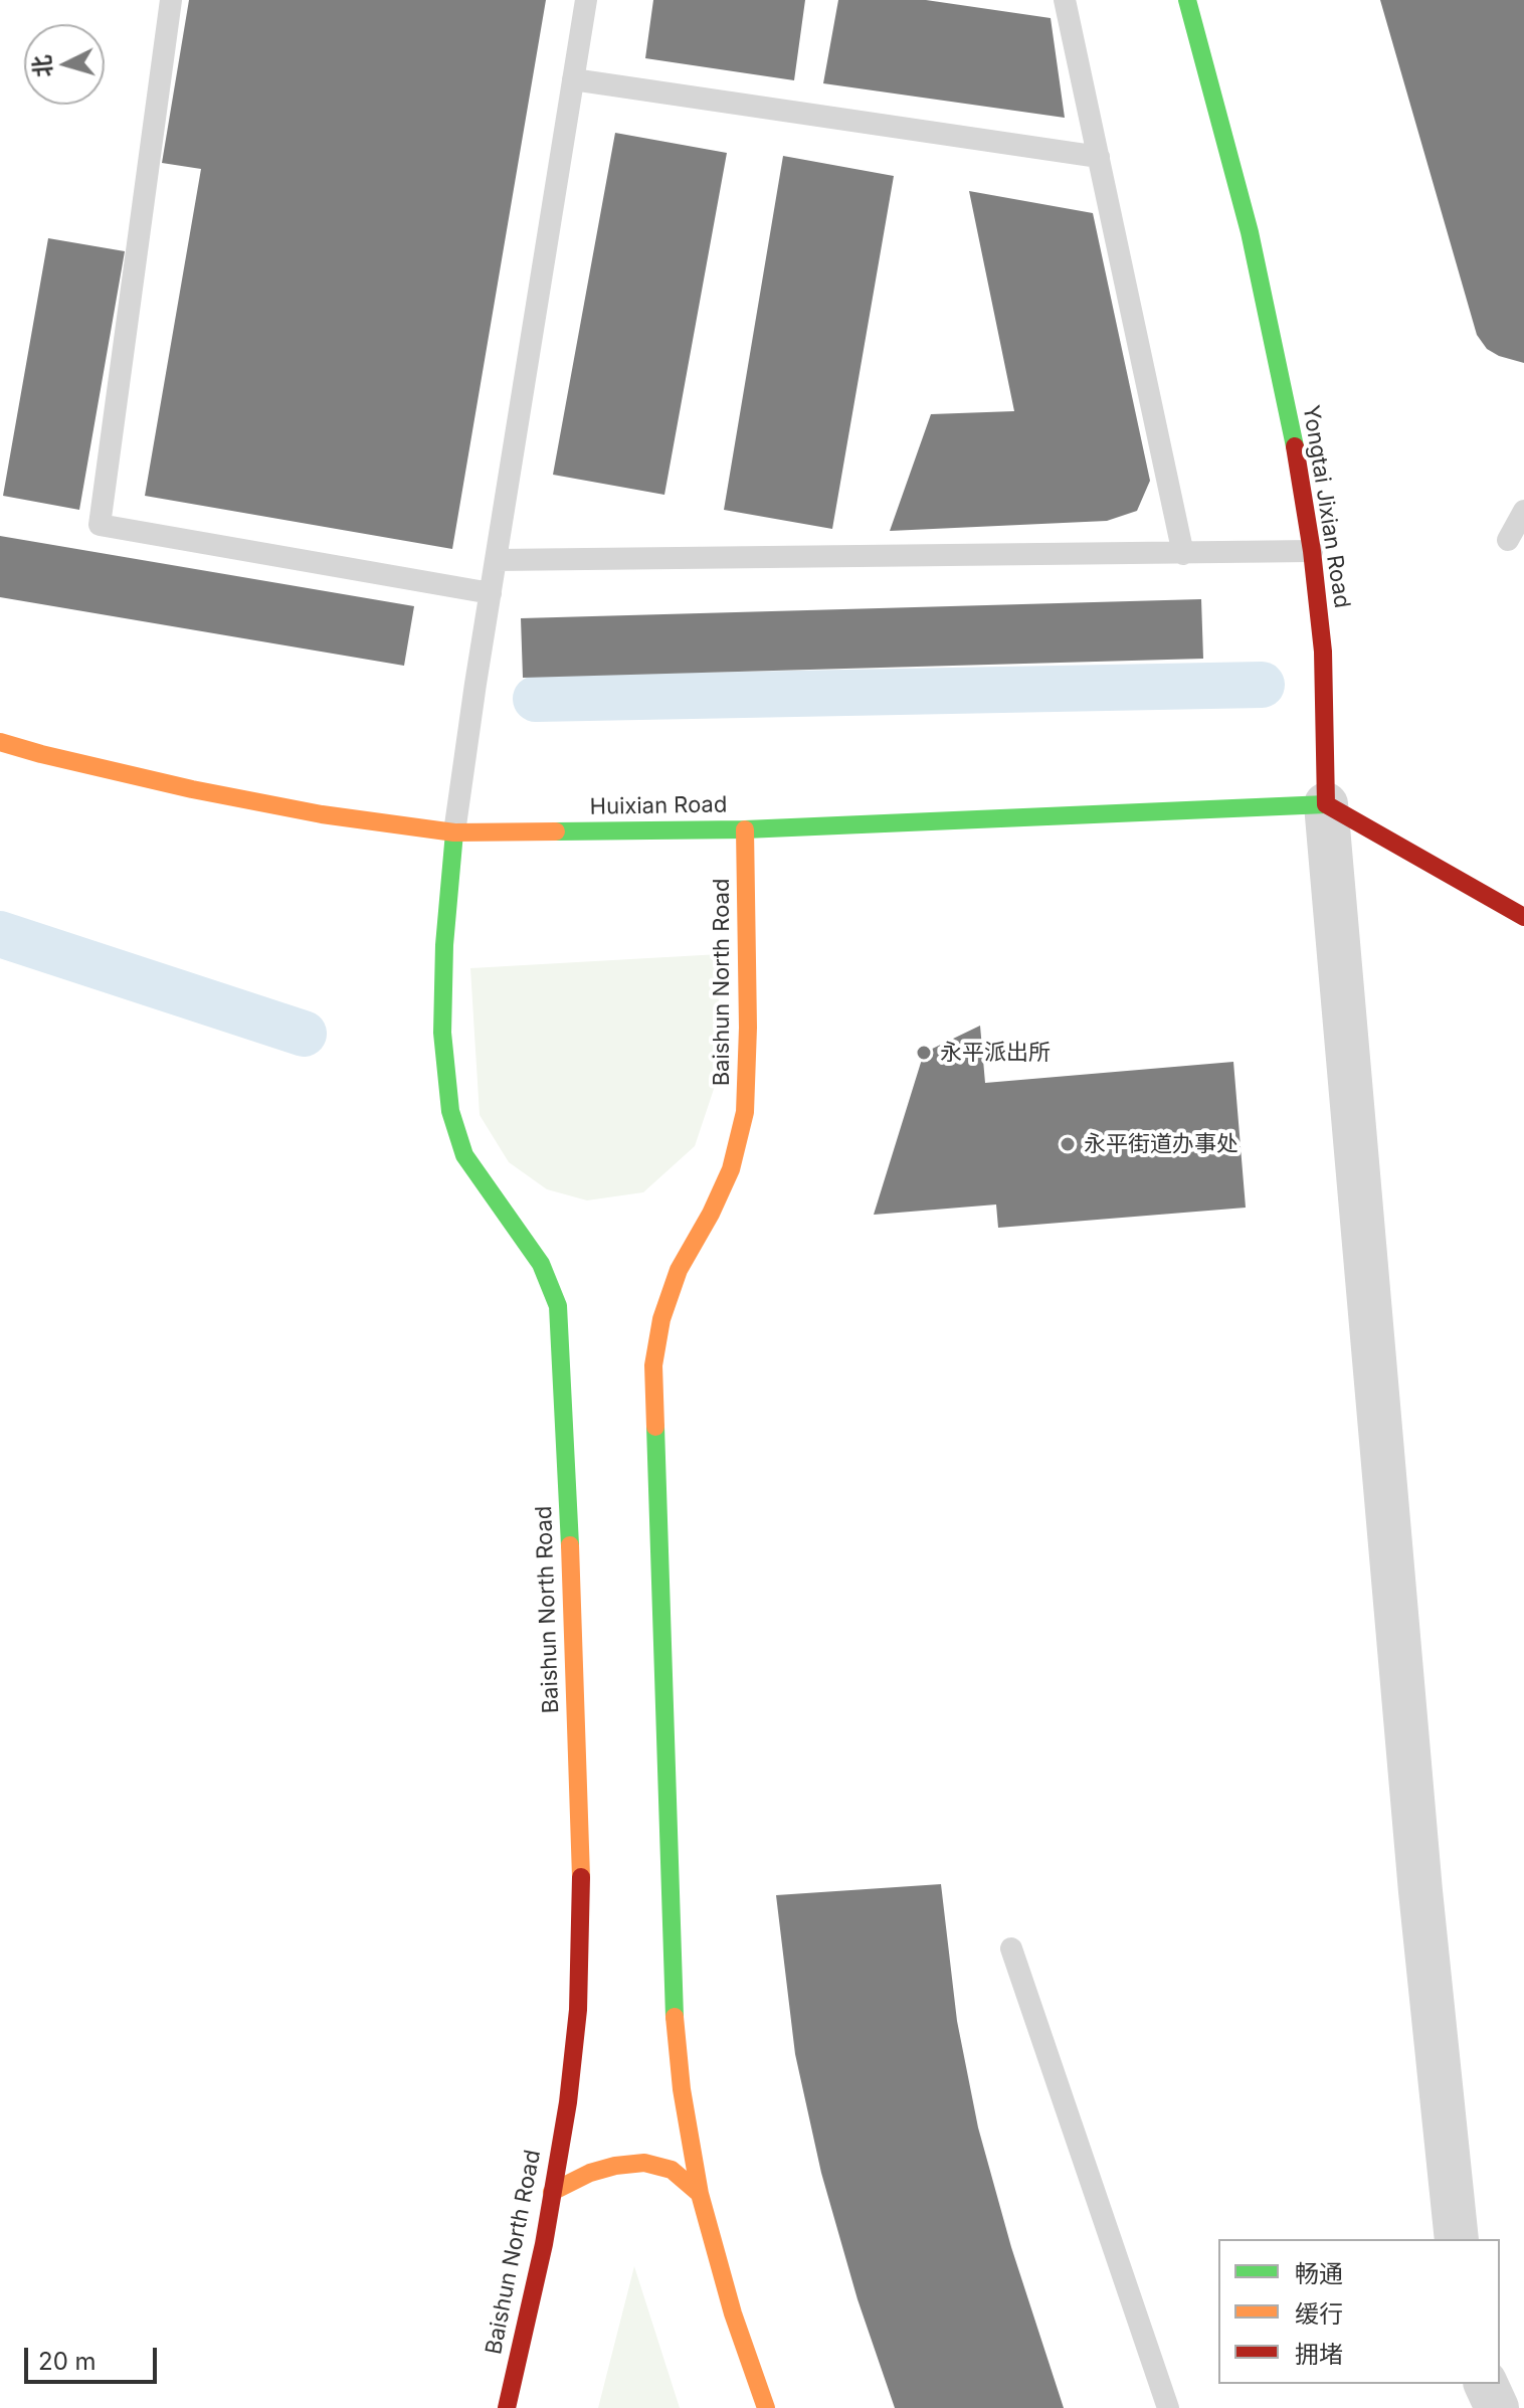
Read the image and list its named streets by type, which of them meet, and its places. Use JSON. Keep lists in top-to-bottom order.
{
  "streets": {
    "street": ["Yongtai Jixian Road", "Huixian Road", "Baishun North Road"]
  },
  "crossings": [
    ["Yongtai Jixian Road", "Huixian Road"],
    ["Huixian Road", "Baishun North Road"]
  ],
  "places": ["永平派出所", "永平街道办事处"],
  "legend": ["畅通", "缓行", "拥堵"],
  "scale_bar": "20 m",
  "north": "left"
}
